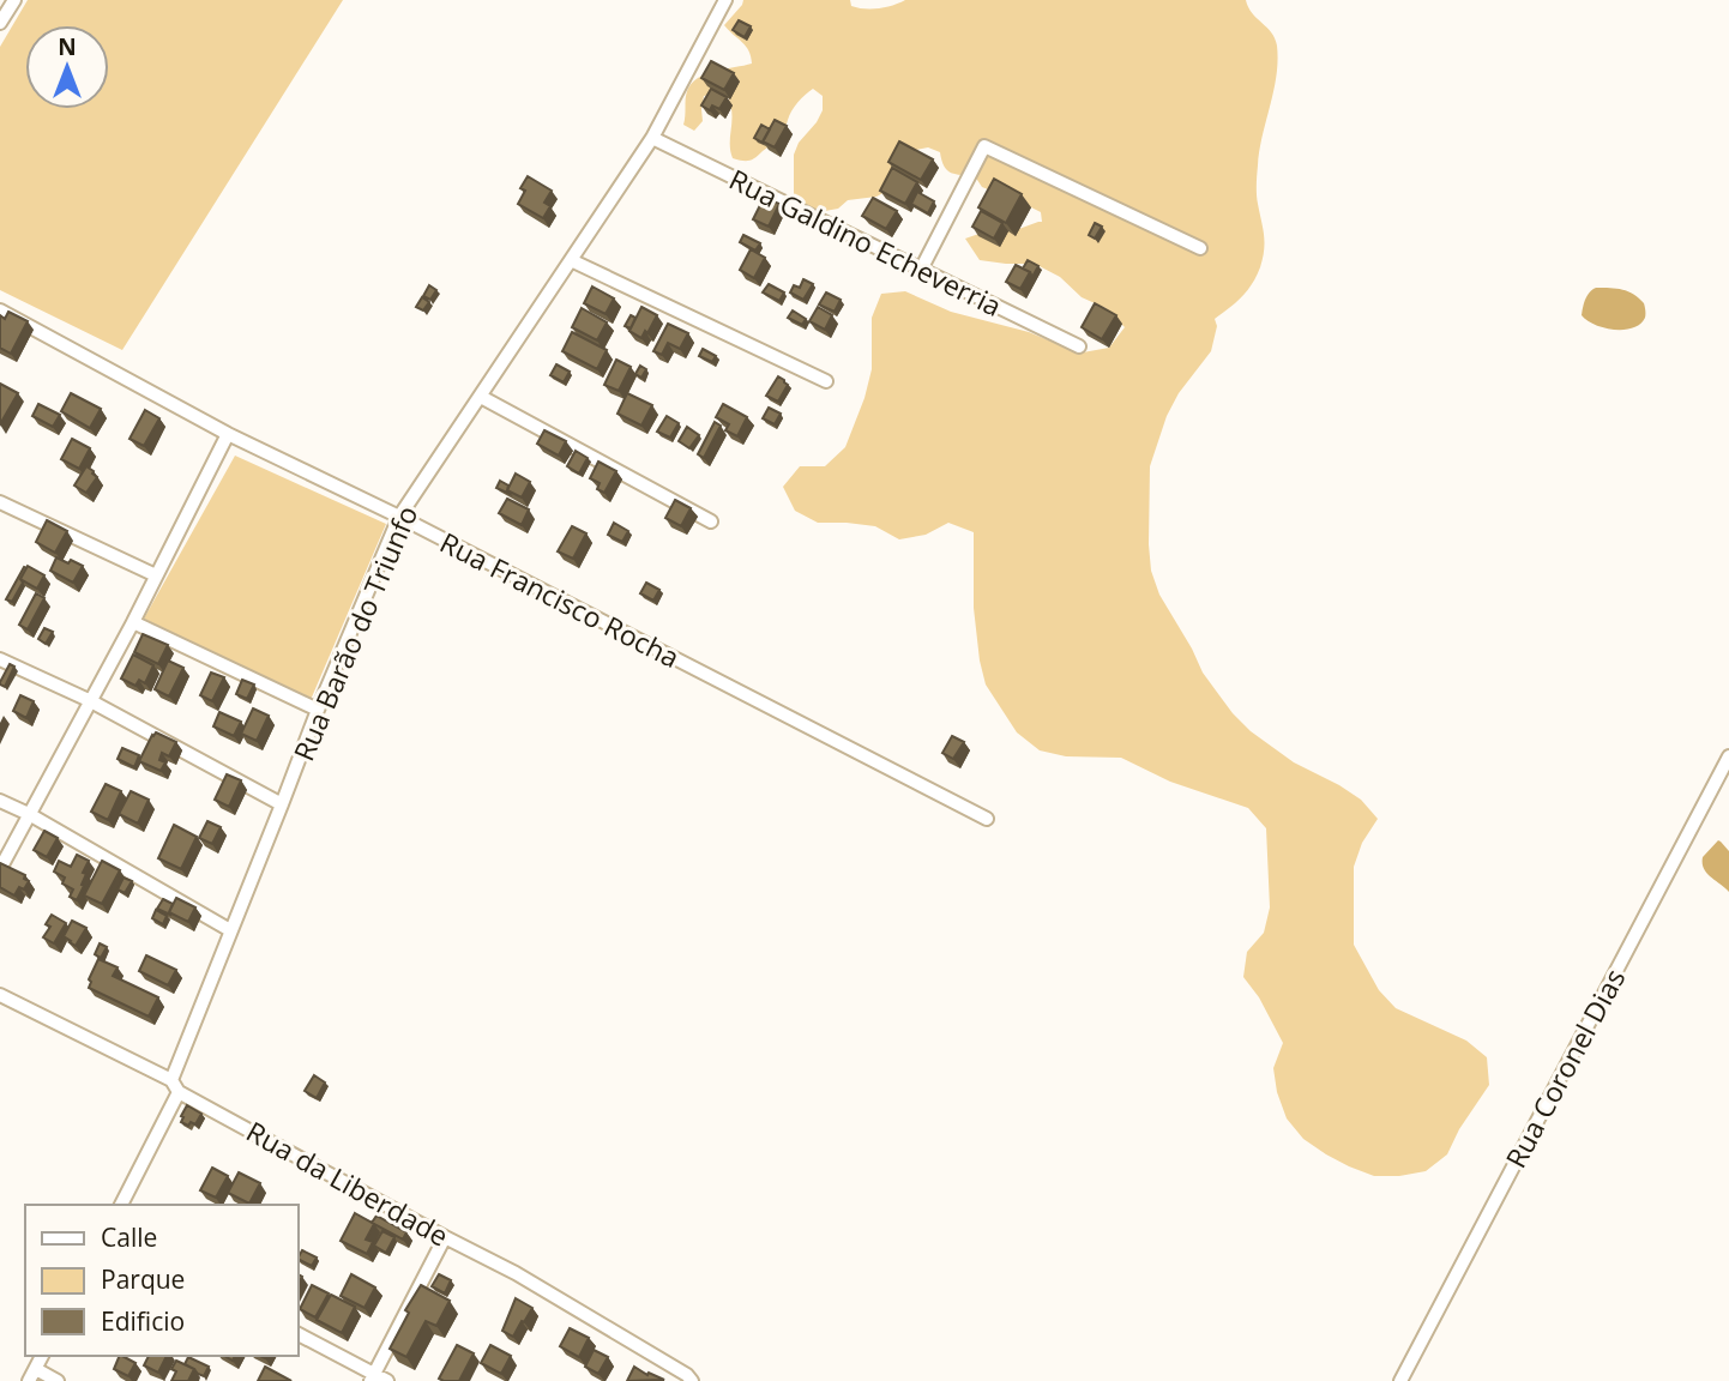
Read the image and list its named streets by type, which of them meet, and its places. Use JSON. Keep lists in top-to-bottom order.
{
  "streets": {
    "street": [
      "Rua Galdino Echeverria",
      "Rua Francisco Rocha",
      "Rua Barão do Triunfo",
      "Rua Coronel Dias",
      "Rua da Liberdade"
    ]
  },
  "crossings": [
    ["Rua Galdino Echeverria", "Rua Barão do Triunfo"],
    ["Rua Francisco Rocha", "Rua Barão do Triunfo"],
    ["Rua Barão do Triunfo", "Rua da Liberdade"]
  ],
  "legend": ["Calle", "Parque", "Edificio"],
  "north": "top"
}
